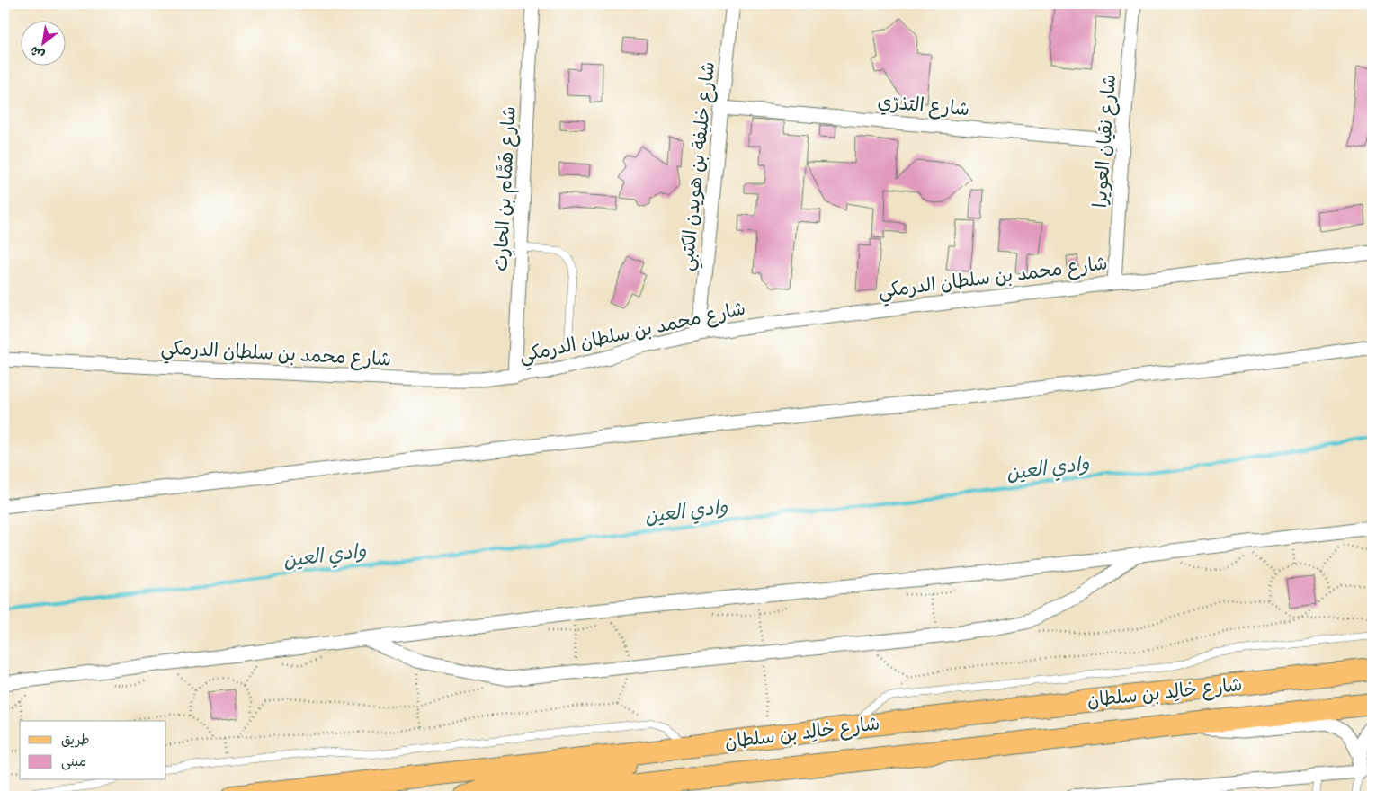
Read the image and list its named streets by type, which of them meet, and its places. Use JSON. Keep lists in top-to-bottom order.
{
  "streets": {
    "main road": ["شارع خالِد بن سلطان"],
    "street": [
      "شارع التذرّي",
      "شارع نقيان العويرا",
      "شارع خليفة بن هويدن الكتبي",
      "شارع هَمَّام بن الحارِث",
      "شارع محمد بن سلطان الدرمكي"
    ]
  },
  "crossings": [
    ["شارع التذرّي", "شارع نقيان العويرا"],
    ["شارع التذرّي", "شارع خليفة بن هويدن الكتبي"],
    ["شارع نقيان العويرا", "شارع محمد بن سلطان الدرمكي"],
    ["شارع خليفة بن هويدن الكتبي", "شارع محمد بن سلطان الدرمكي"],
    ["شارع هَمَّام بن الحارِث", "شارع محمد بن سلطان الدرمكي"]
  ],
  "water": ["وادي العين"],
  "legend": ["طريق", "مبنى"],
  "north": "bottom left"
}
